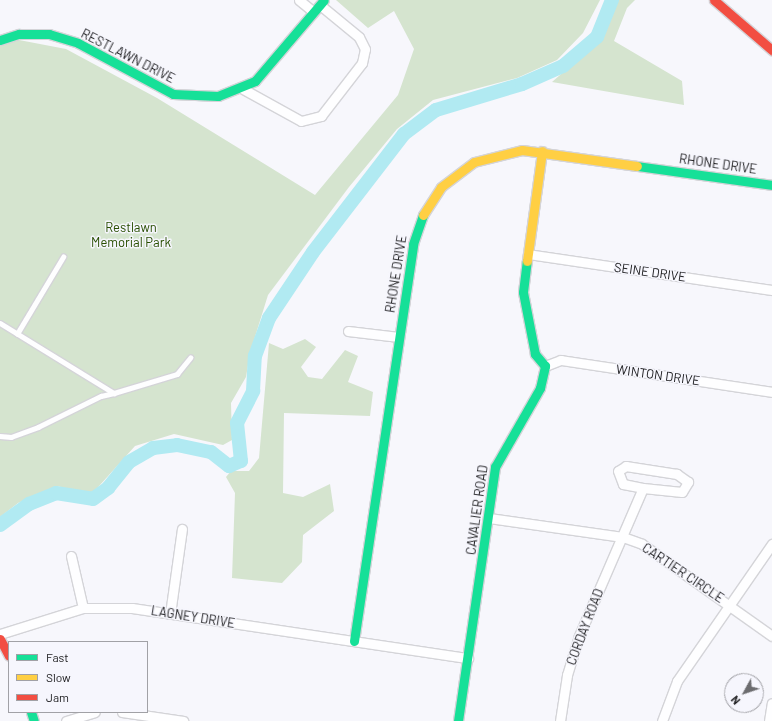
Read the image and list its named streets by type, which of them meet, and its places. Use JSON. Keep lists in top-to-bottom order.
{
  "streets": {
    "street": [
      "RESTLAWN DRIVE",
      "RHONE DRIVE",
      "SEINE DRIVE",
      "WINTON DRIVE",
      "CAVALIER ROAD",
      "CARTIER CIRCLE",
      "LAGNEY DRIVE",
      "CORDAY ROAD"
    ]
  },
  "crossings": [
    ["RHONE DRIVE", "LAGNEY DRIVE"],
    ["WINTON DRIVE", "CAVALIER ROAD"],
    ["CAVALIER ROAD", "CARTIER CIRCLE"],
    ["CAVALIER ROAD", "LAGNEY DRIVE"],
    ["CARTIER CIRCLE", "CORDAY ROAD"]
  ],
  "parks": ["Restlawn Memorial Park"],
  "legend": ["Fast", "Slow", "Jam"],
  "north": "bottom left"
}
